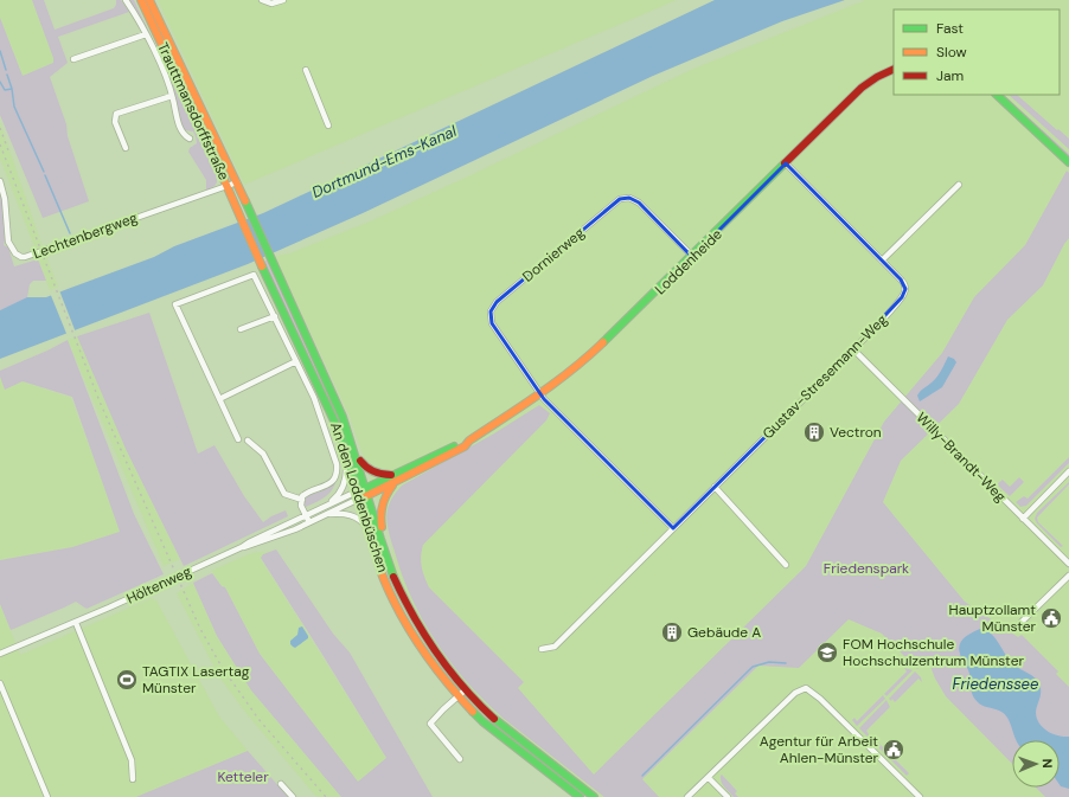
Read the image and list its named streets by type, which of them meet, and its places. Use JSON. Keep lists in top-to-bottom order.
{
  "streets": {
    "main road": ["Trauttmansdorffstraße", "Loddenheide", "An den Loddenbüschen"],
    "street": [
      "Lechtenbergweg",
      "Dornierweg",
      "Gustav-Stresemann-Weg",
      "Willy-Brandt-Weg",
      "Höltenweg"
    ]
  },
  "crossings": [
    ["Trauttmansdorffstraße", "Lechtenbergweg"],
    ["Trauttmansdorffstraße", "An den Loddenbüschen"],
    ["Lechtenbergweg", "An den Loddenbüschen"],
    ["Dornierweg", "Loddenheide"],
    ["Loddenheide", "Gustav-Stresemann-Weg"],
    ["Loddenheide", "An den Loddenbüschen"],
    ["Loddenheide", "Höltenweg"],
    ["Gustav-Stresemann-Weg", "Willy-Brandt-Weg"],
    ["An den Loddenbüschen", "Höltenweg"]
  ],
  "water": ["Dortmund-Ems-Kanal", "Friedenssee"],
  "parks": ["Friedenspark", "Ketteler"],
  "places": {
    "building": ["Vectron", "Gebäude A"],
    "public building": ["Hauptzollamt Münster", "Agentur für Arbeit Ahlen-Münster"],
    "school or university": ["FOM Hochschule Hochschulzentrum Münster"],
    "sports": ["TAGTIX Lasertag Münster"]
  },
  "legend": ["Fast", "Slow", "Jam"],
  "north": "right"
}
